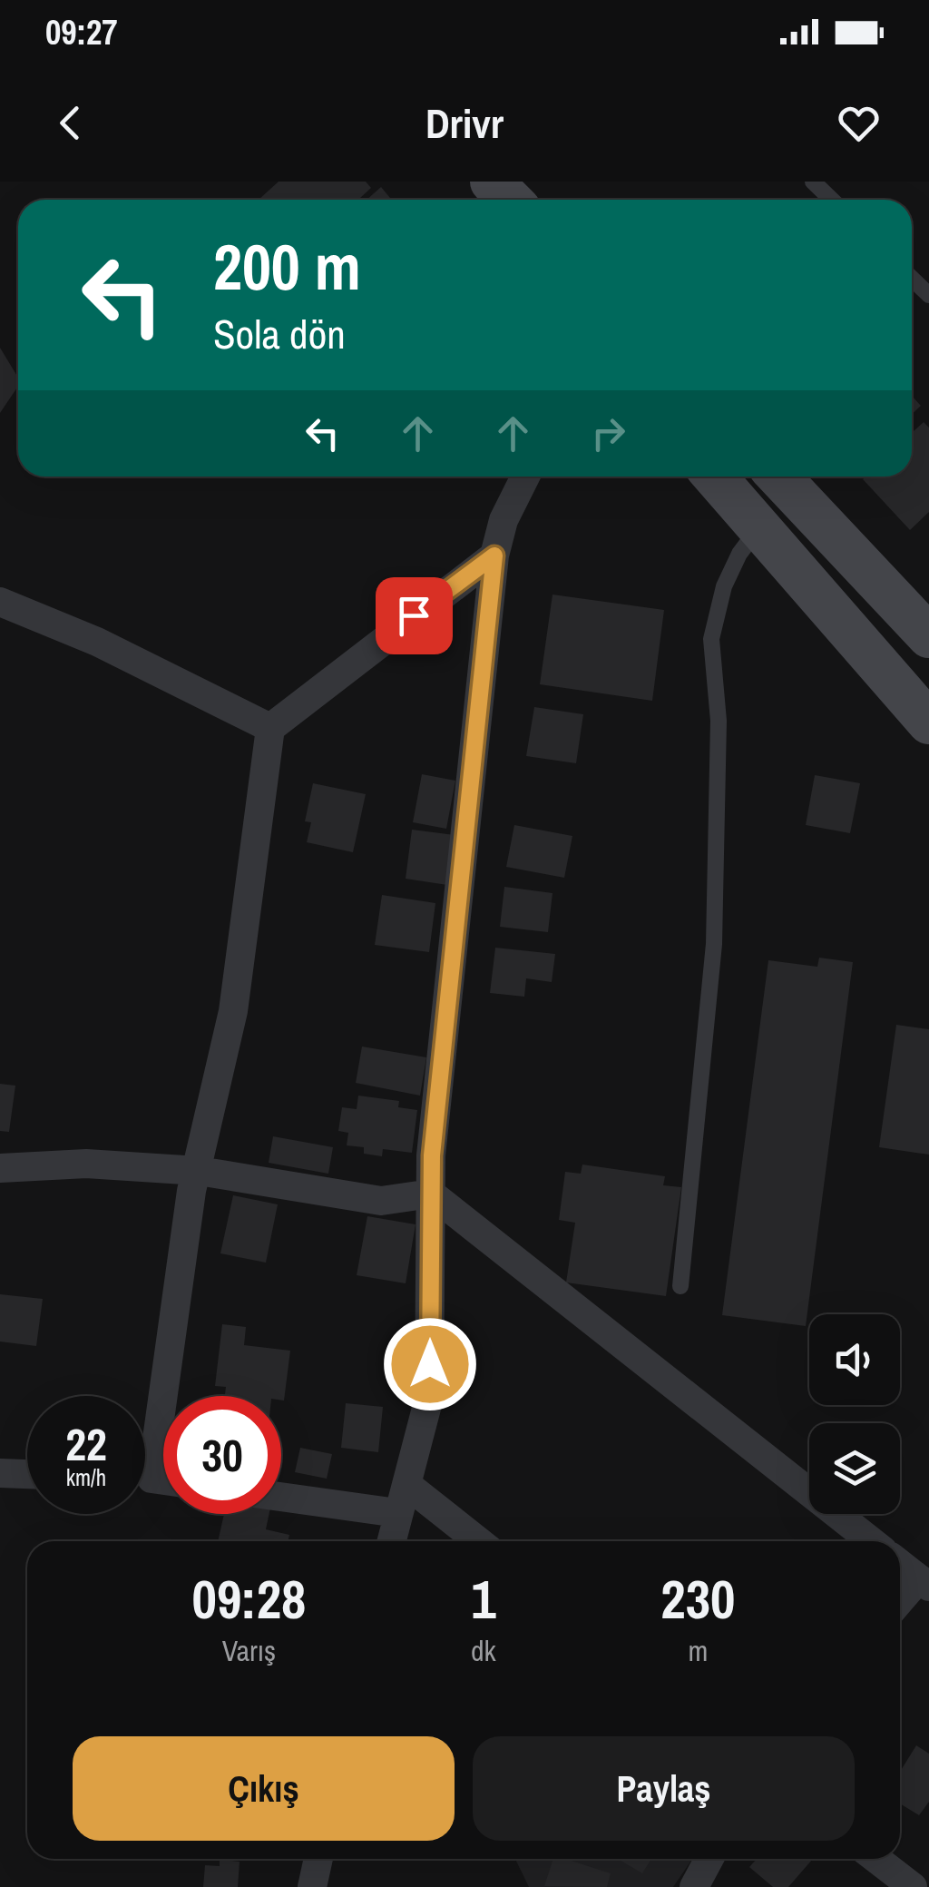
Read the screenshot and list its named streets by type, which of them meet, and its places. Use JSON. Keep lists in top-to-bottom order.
{
  "page": {
    "status": "09:27",
    "header": "Drivr",
    "turn": ["200 m", "Sola dön"],
    "speed": "22 km/h",
    "limit": "30",
    "eta": [
      "09:28",
      "Varış",
      "1",
      "dk",
      "230",
      "m"
    ],
    "buttons": ["Çıkış", "Paylaş"]
  }
}
